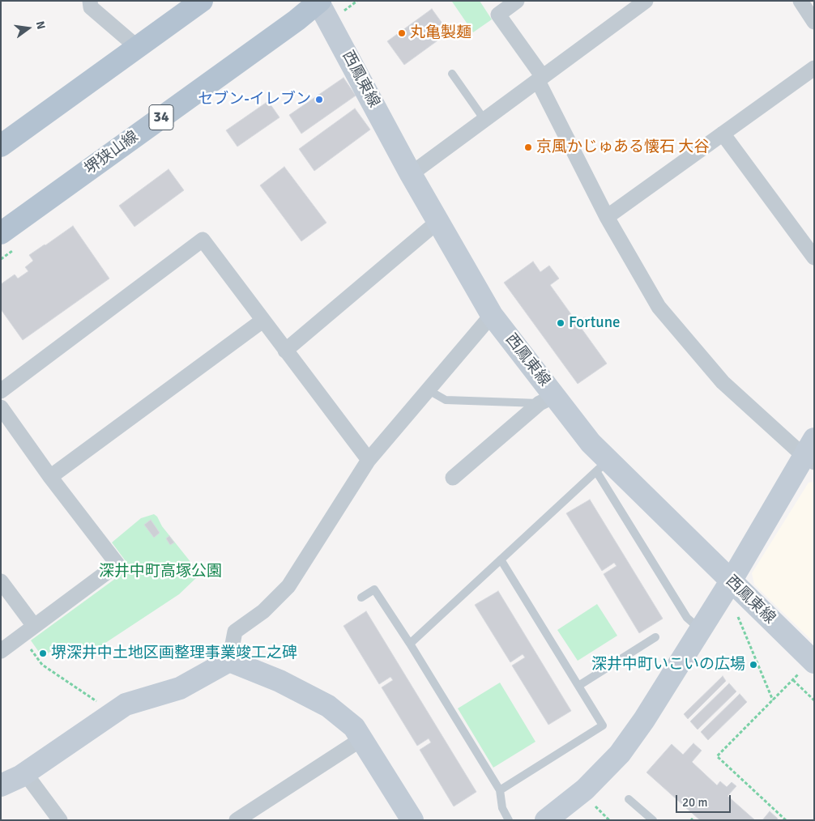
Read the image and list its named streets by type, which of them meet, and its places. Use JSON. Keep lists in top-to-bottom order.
{
  "streets": {
    "main road": ["34", "堺狭山線"],
    "street": ["西鳳東線"]
  },
  "crossings": [
    ["西鳳東線", "堺狭山線"]
  ],
  "parks": ["深井中町高塚公園"],
  "places": [
    "丸亀製麺",
    "セブン-イレブン",
    "京風かじゅある懐石 大谷",
    "Fortune",
    "堺深井中土地区画整理事業竣工之碑",
    "深井中町いこいの広場"
  ],
  "scale_bar": "20 m",
  "north": "right"
}
